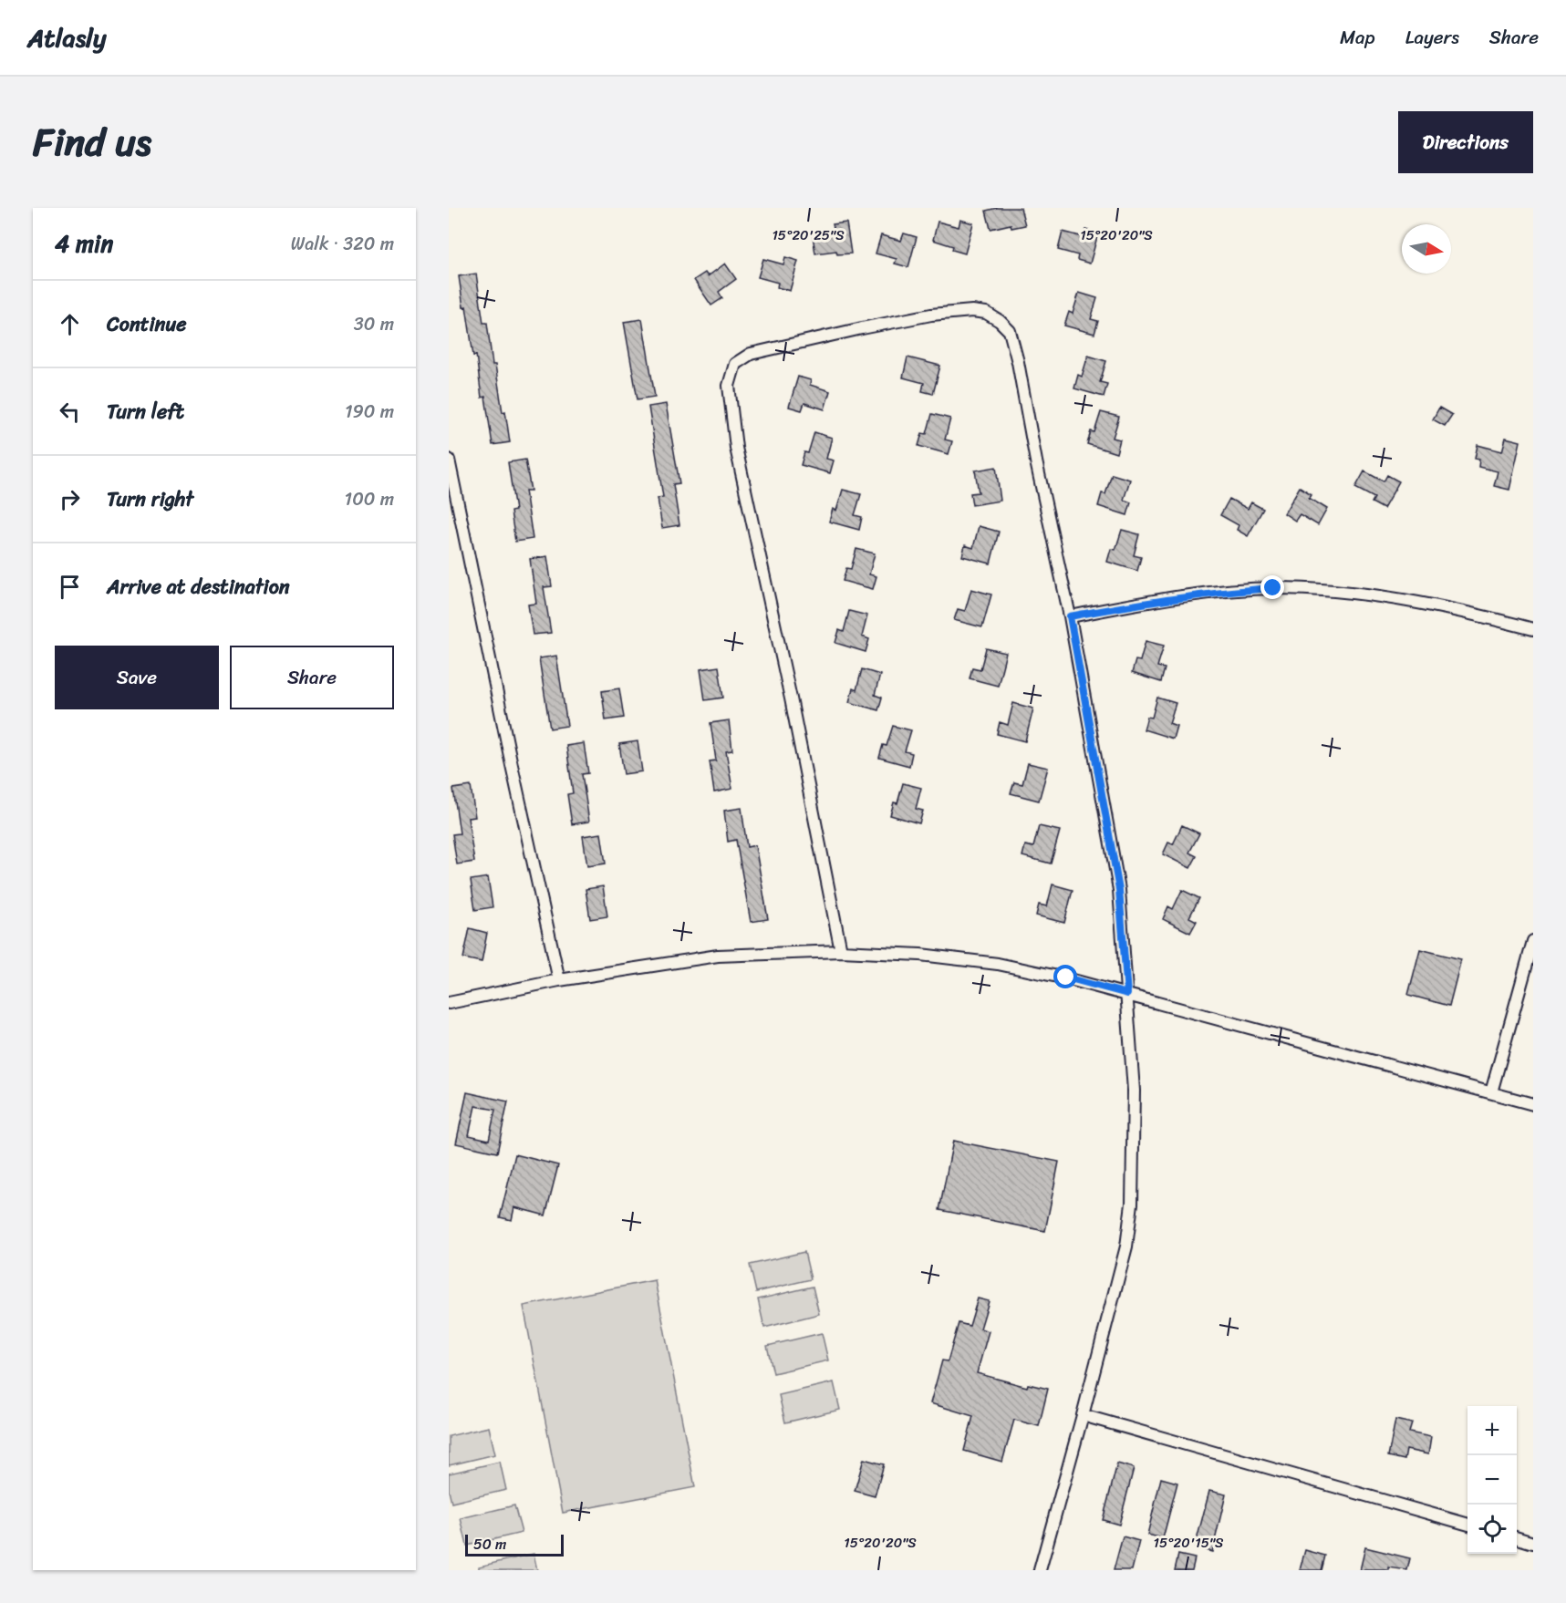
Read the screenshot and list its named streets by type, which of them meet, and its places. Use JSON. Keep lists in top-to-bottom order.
{
  "scale_bar": "50 m",
  "north": "right",
  "page": {
    "header": "Atlasly",
    "nav": ["Map", "Layers", "Share"],
    "title": "Find us",
    "buttons": [
      "Directions",
      ["Save", "Share"]
    ],
    "heading": ["4 min", "Walk · 320 m"],
    "list": [
      ["Continue", "30 m"],
      ["Turn left", "190 m"],
      ["Turn right", "100 m"],
      "Arrive at destination"
    ],
    "map_buttons": ["+", "−"],
    "scale": "50 m"
  },
  "coordinates": ["15°20'25\"S", "15°20'20\"S", "15°20'15\"S"]
}
